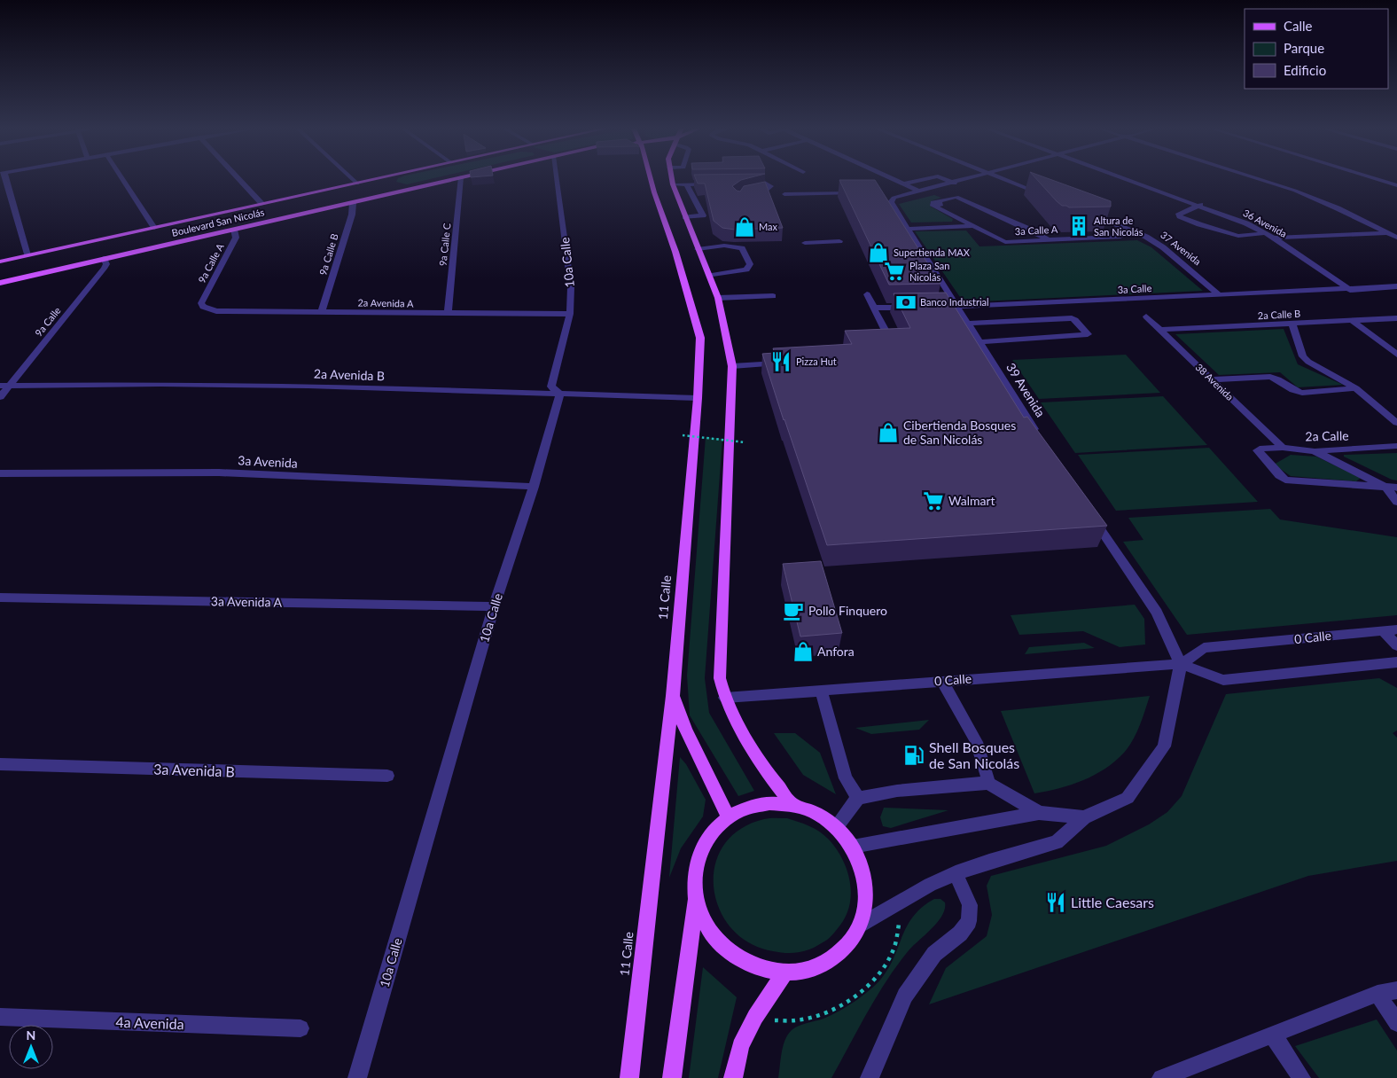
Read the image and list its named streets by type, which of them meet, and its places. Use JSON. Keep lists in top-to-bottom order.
{
  "streets": {
    "main road": ["Boulevard San Nicolás", "11 Calle"],
    "street": [
      "36 Avenida",
      "3a Calle A",
      "9a Calle C",
      "37 Avenida",
      "9a Calle B",
      "10a Calle",
      "9a Calle A",
      "3a Calle",
      "2a Avenida A",
      "2a Calle B",
      "9a Calle",
      "2a Avenida B",
      "38 Avenida",
      "39 Avenida",
      "2a Calle",
      "3a Avenida",
      "3a Avenida A",
      "0 Calle",
      "3a Avenida B",
      "4a Avenida"
    ]
  },
  "crossings": [
    ["Boulevard San Nicolás", "9a Calle B"],
    ["Boulevard San Nicolás", "9a Calle A"],
    ["Boulevard San Nicolás", "9a Calle"],
    ["36 Avenida", "3a Calle"],
    ["9a Calle C", "2a Avenida A"],
    ["37 Avenida", "3a Calle"],
    ["9a Calle B", "2a Avenida A"],
    ["10a Calle", "2a Avenida A"],
    ["10a Calle", "2a Avenida B"],
    ["10a Calle", "3a Avenida"],
    ["10a Calle", "3a Avenida A"],
    ["9a Calle A", "2a Avenida A"],
    ["3a Calle", "39 Avenida"],
    ["2a Calle B", "38 Avenida"],
    ["9a Calle", "2a Avenida B"],
    ["2a Avenida B", "11 Calle"],
    ["38 Avenida", "2a Calle"]
  ],
  "places": {
    "building": ["Altura de San Nicolás"],
    "shop": [
      "Max",
      "Supertienda MAX",
      "Cibertienda Bosques de San Nicolás",
      "Anfora"
    ],
    "supermarket": ["Plaza San Nicolás", "Walmart"],
    "bank": ["Banco Industrial"],
    "restaurant": ["Pizza Hut", "Little Caesars"],
    "cafe": ["Pollo Finquero"],
    "fuel station": ["Shell Bosques de San Nicolás"]
  },
  "legend": ["Calle", "Parque", "Edificio"],
  "north": "top"
}
